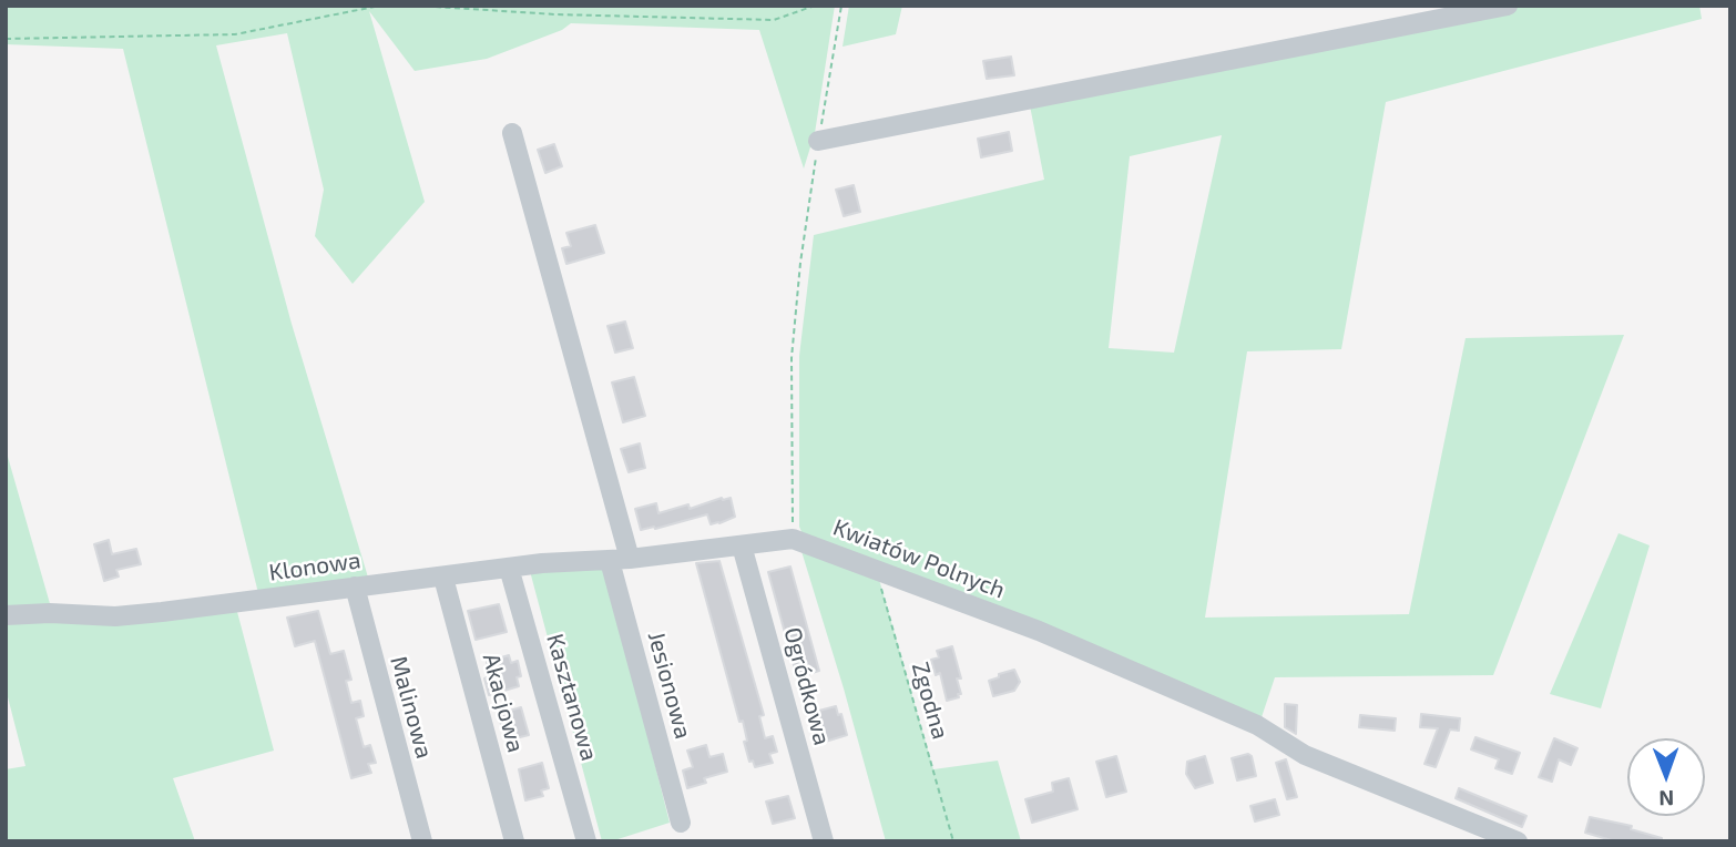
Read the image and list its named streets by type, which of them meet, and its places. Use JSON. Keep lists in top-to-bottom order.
{
  "streets": {
    "street": [
      "Kwiatów Polnych",
      "Klonowa",
      "Jesionowa",
      "Ogródkowa",
      "Kasztanowa",
      "Akacjowa",
      "Malinowa"
    ],
    "path": ["Zgodna"]
  },
  "crossings": [
    ["Kwiatów Polnych", "Klonowa"],
    ["Kwiatów Polnych", "Zgodna"],
    ["Klonowa", "Jesionowa"],
    ["Klonowa", "Ogródkowa"],
    ["Klonowa", "Kasztanowa"],
    ["Klonowa", "Akacjowa"],
    ["Klonowa", "Malinowa"]
  ],
  "north": "bottom"
}
